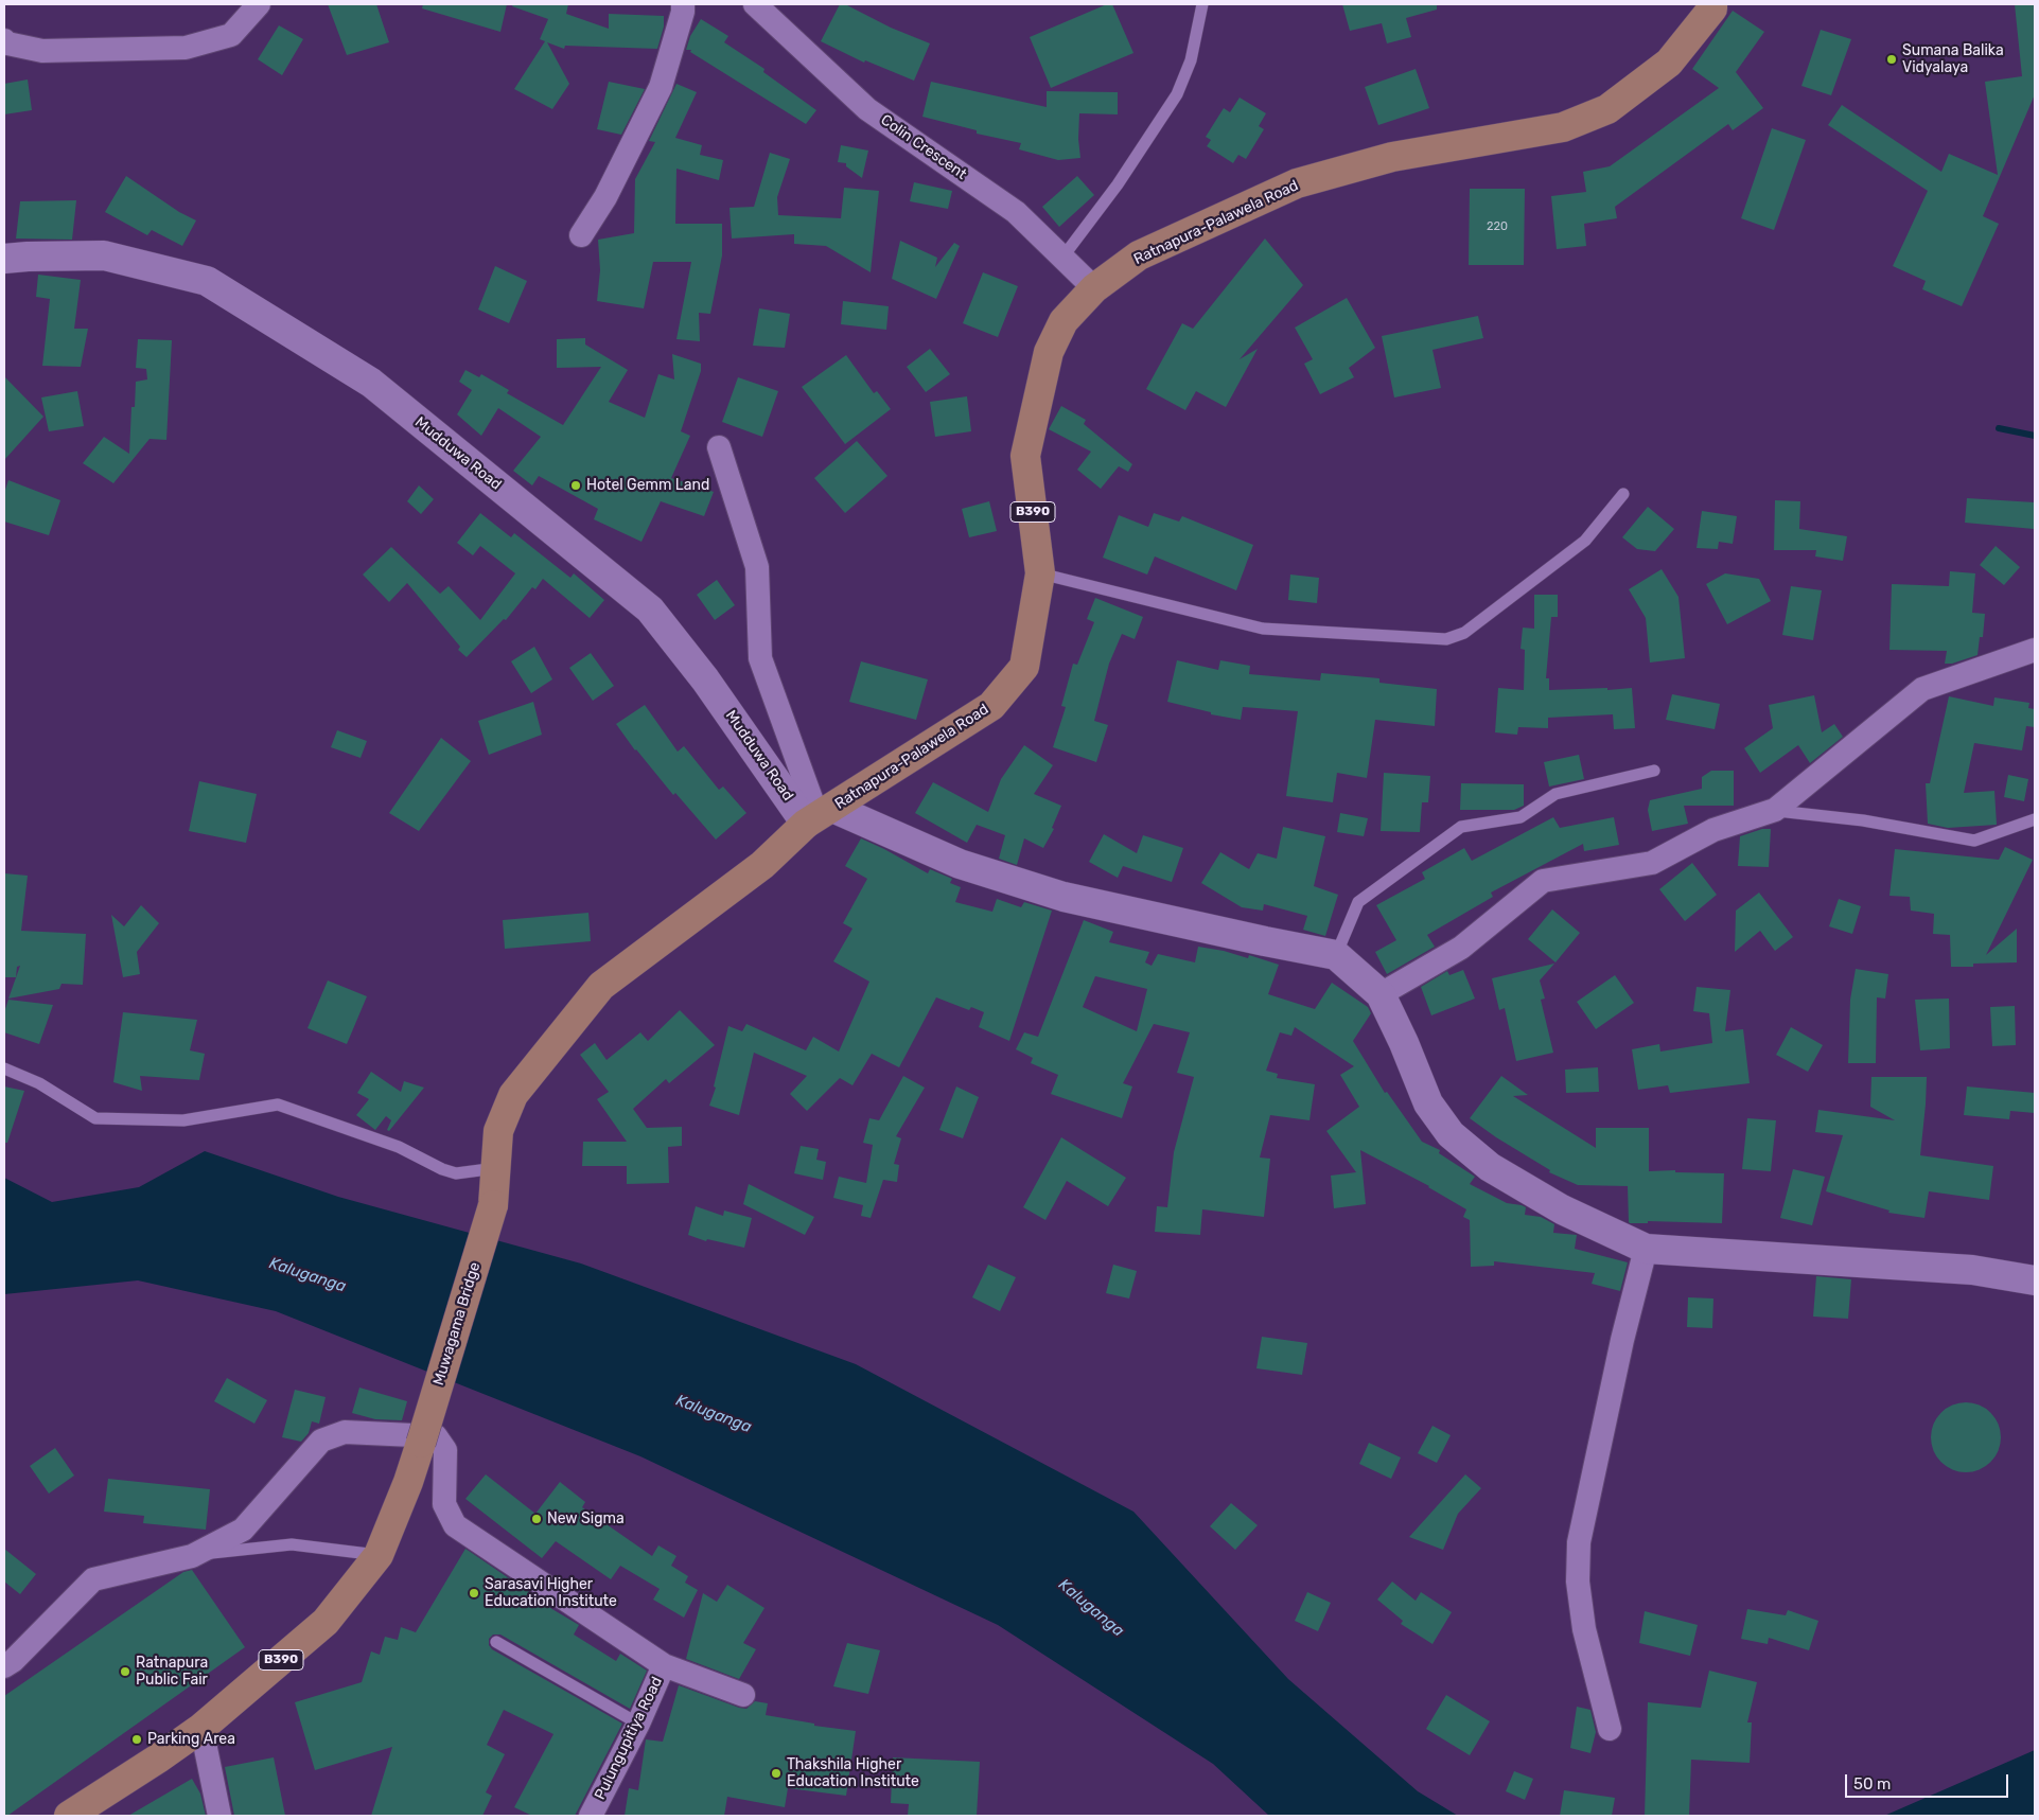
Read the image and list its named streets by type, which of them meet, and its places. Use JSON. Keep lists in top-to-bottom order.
{
  "streets": {
    "main road": ["Ratnapura-Palawela Road", "B390", "Muwagama Bridge"],
    "street": ["Colin Crescent", "Mudduwa Road", "Pulungupitiya Road"]
  },
  "crossings": [
    ["Colin Crescent", "Ratnapura-Palawela Road"],
    ["Ratnapura-Palawela Road", "Mudduwa Road"],
    ["Ratnapura-Palawela Road", "Muwagama Bridge"],
    ["B390", "Muwagama Bridge"]
  ],
  "water": ["Kaluganga"],
  "places": [
    "Sumana Balika Vidyalaya",
    "Hotel Gemm Land",
    "New Sigma",
    "Sarasavi Higher Education Institute",
    "Ratnapura Public Fair",
    "Parking Area",
    "Thakshila Higher Education Institute"
  ],
  "house_numbers": ["220"],
  "scale_bar": "50 m"
}
